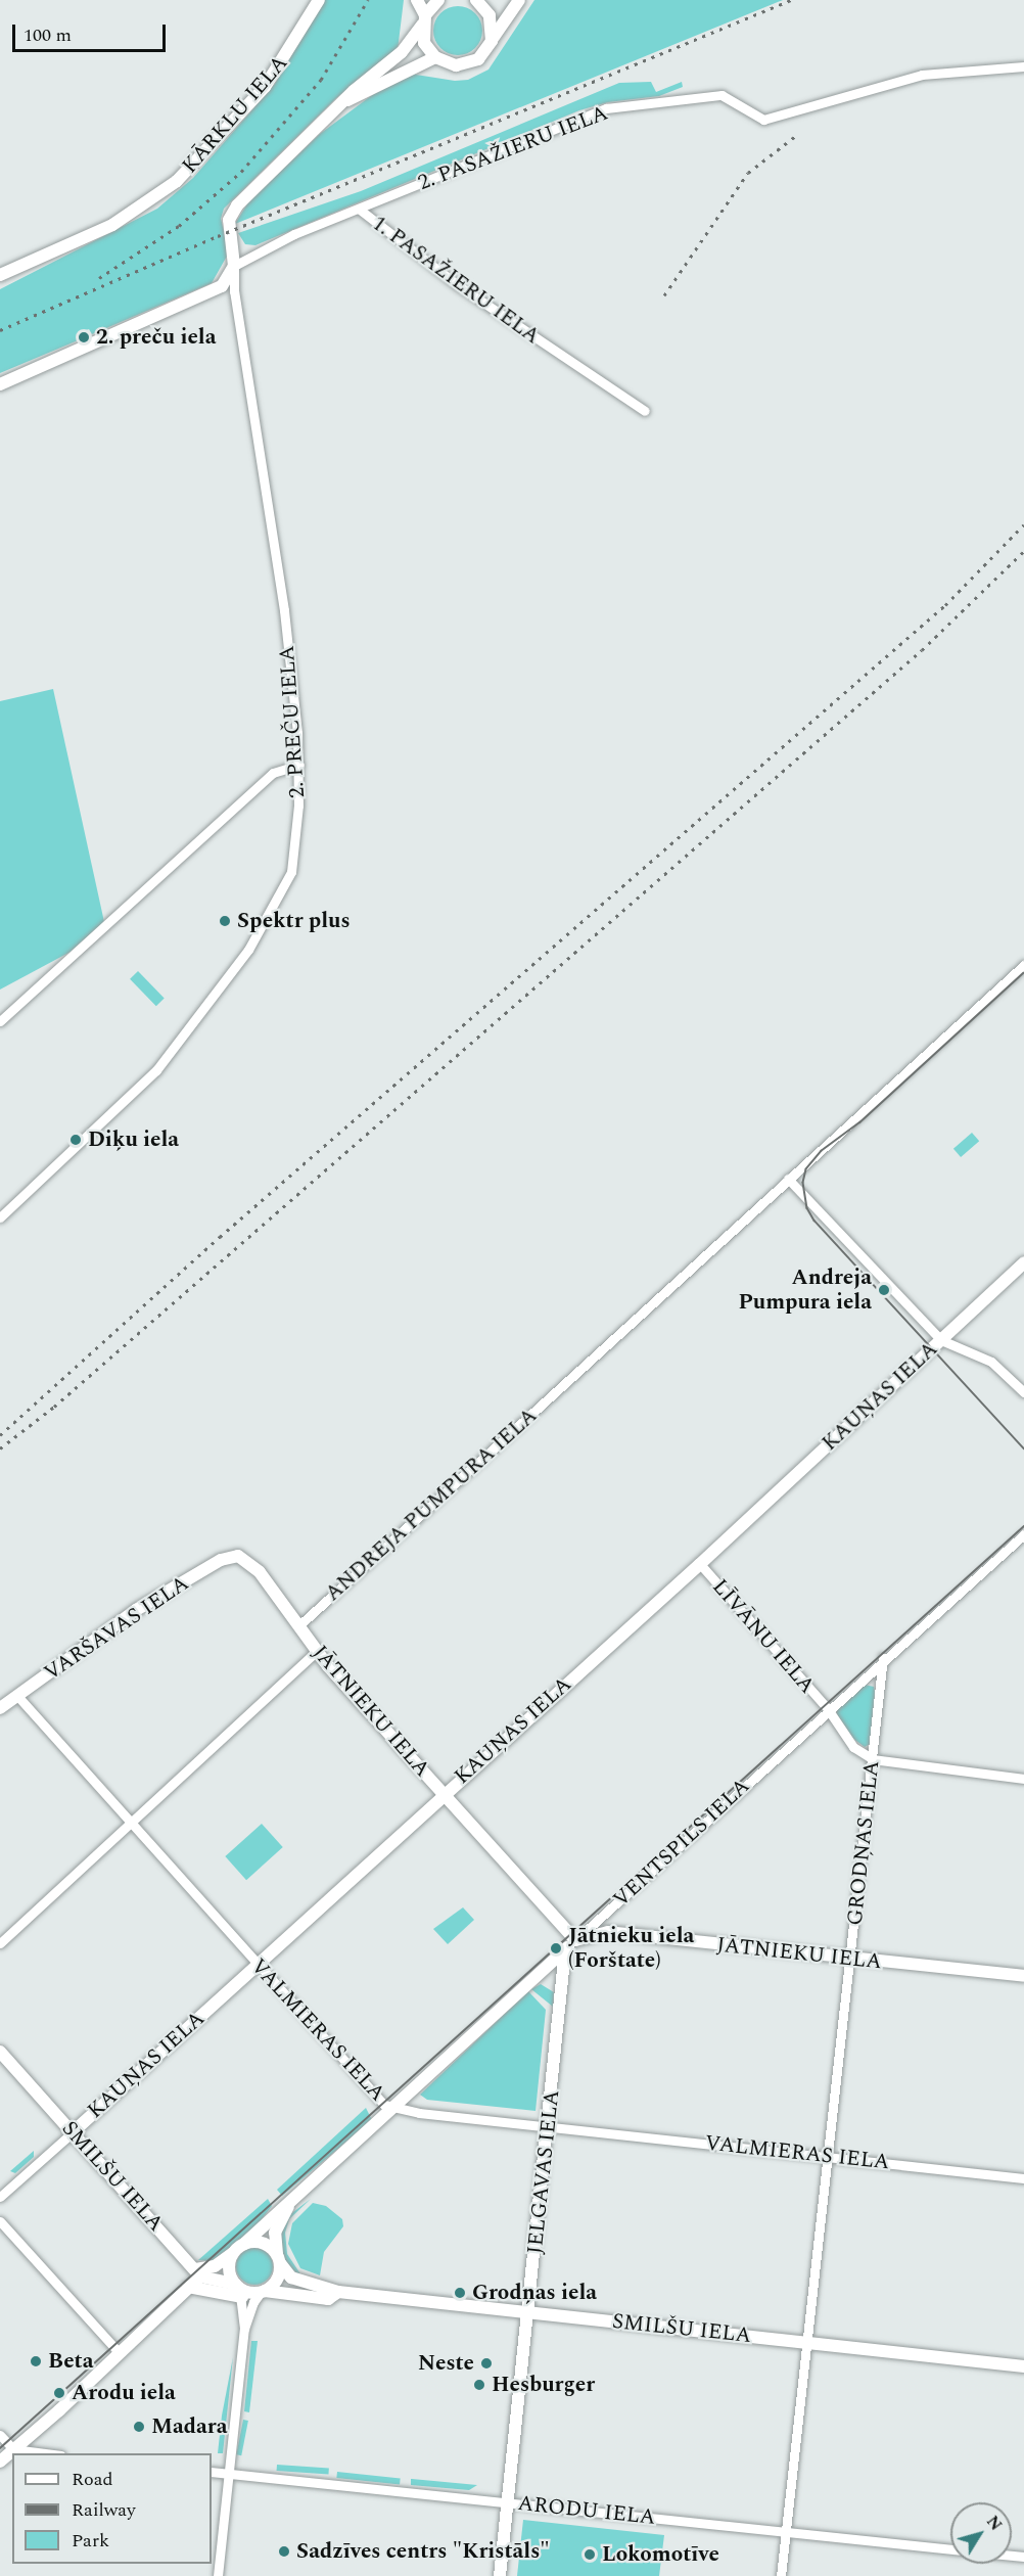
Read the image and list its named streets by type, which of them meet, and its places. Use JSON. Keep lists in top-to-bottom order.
{
  "streets": {
    "street": [
      "KĀRKLU IELA",
      "2. PASAŽIERU IELA",
      "1. PASAŽIERU IELA",
      "2. PREČU IELA",
      "KAUŅAS IELA",
      "ANDREJA PUMPURA IELA",
      "VARŠAVAS IELA",
      "LĪVĀNU IELA",
      "JĀTNIEKU IELA",
      "VENTSPILS IELA",
      "GRODŅAS IELA",
      "VALMIERAS IELA",
      "JELGAVAS IELA",
      "SMILŠU IELA",
      "ARODU IELA"
    ]
  },
  "crossings": [
    ["2. PASAŽIERU IELA", "1. PASAŽIERU IELA"],
    ["1. PASAŽIERU IELA", "2. PREČU IELA"],
    ["KAUŅAS IELA", "LĪVĀNU IELA"],
    ["KAUŅAS IELA", "JĀTNIEKU IELA"],
    ["KAUŅAS IELA", "VALMIERAS IELA"],
    ["KAUŅAS IELA", "SMILŠU IELA"],
    ["ANDREJA PUMPURA IELA", "JĀTNIEKU IELA"],
    ["VARŠAVAS IELA", "JĀTNIEKU IELA"],
    ["VARŠAVAS IELA", "VALMIERAS IELA"],
    ["LĪVĀNU IELA", "VENTSPILS IELA"],
    ["LĪVĀNU IELA", "GRODŅAS IELA"],
    ["JĀTNIEKU IELA", "VENTSPILS IELA"],
    ["JĀTNIEKU IELA", "GRODŅAS IELA"],
    ["VENTSPILS IELA", "GRODŅAS IELA"],
    ["VENTSPILS IELA", "VALMIERAS IELA"],
    ["VENTSPILS IELA", "JELGAVAS IELA"],
    ["VENTSPILS IELA", "SMILŠU IELA"],
    ["GRODŅAS IELA", "VALMIERAS IELA"],
    ["GRODŅAS IELA", "SMILŠU IELA"],
    ["GRODŅAS IELA", "ARODU IELA"],
    ["VALMIERAS IELA", "JELGAVAS IELA"],
    ["JELGAVAS IELA", "SMILŠU IELA"],
    ["JELGAVAS IELA", "ARODU IELA"]
  ],
  "places": [
    "2. preču iela",
    "Spektr plus",
    "Diķu iela",
    "Andreja Pumpura iela",
    "Jātnieku iela (Forštate)",
    "Grodņas iela",
    "Beta",
    "Neste",
    "Hesburger",
    "Arodu iela",
    "Madara",
    "Sadzīves centrs \"Kristāls\"",
    "Lokomotīve"
  ],
  "legend": ["Road", "Railway", "Park"],
  "scale_bar": "100 m",
  "north": "top right"
}
